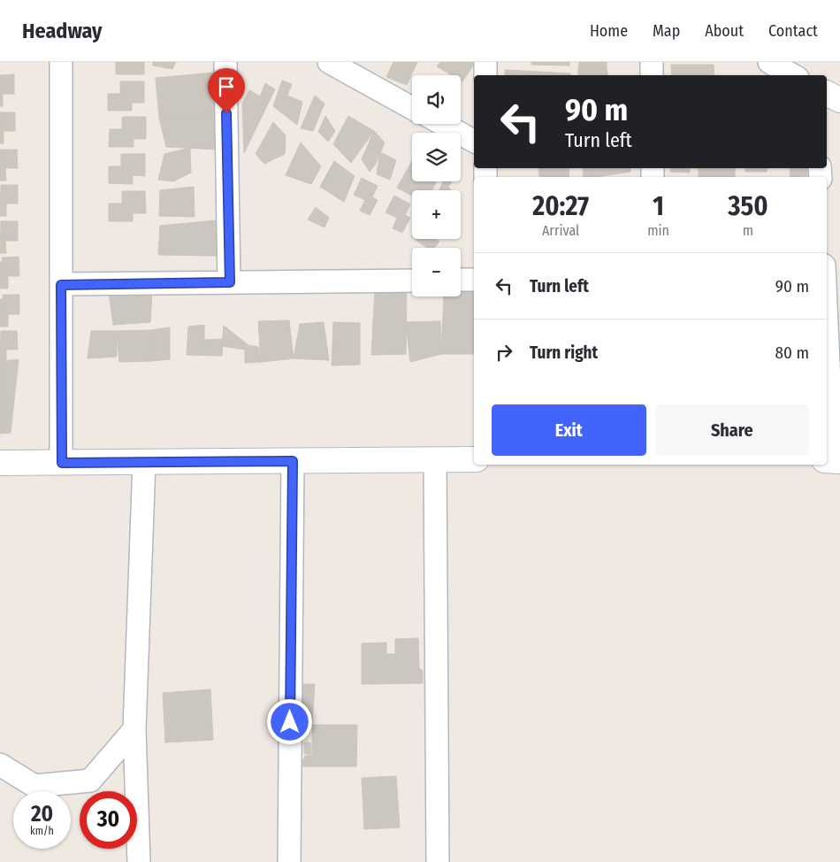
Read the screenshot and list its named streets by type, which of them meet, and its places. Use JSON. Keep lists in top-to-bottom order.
{
  "page": {
    "header": "Headway",
    "nav": [
      "Home",
      "Map",
      "About",
      "Contact"
    ],
    "map_buttons": ["+", "−"],
    "turn": ["90 m", "Turn left"],
    "eta": [
      "20:27",
      "Arrival",
      "1",
      "min",
      "350",
      "m"
    ],
    "list": [
      {
        "name": "Turn left",
        "value": "90 m"
      },
      {
        "name": "Turn right",
        "value": "80 m"
      }
    ],
    "buttons": ["Exit", "Share"],
    "speed": "20 km/h",
    "limit": "30"
  }
}
